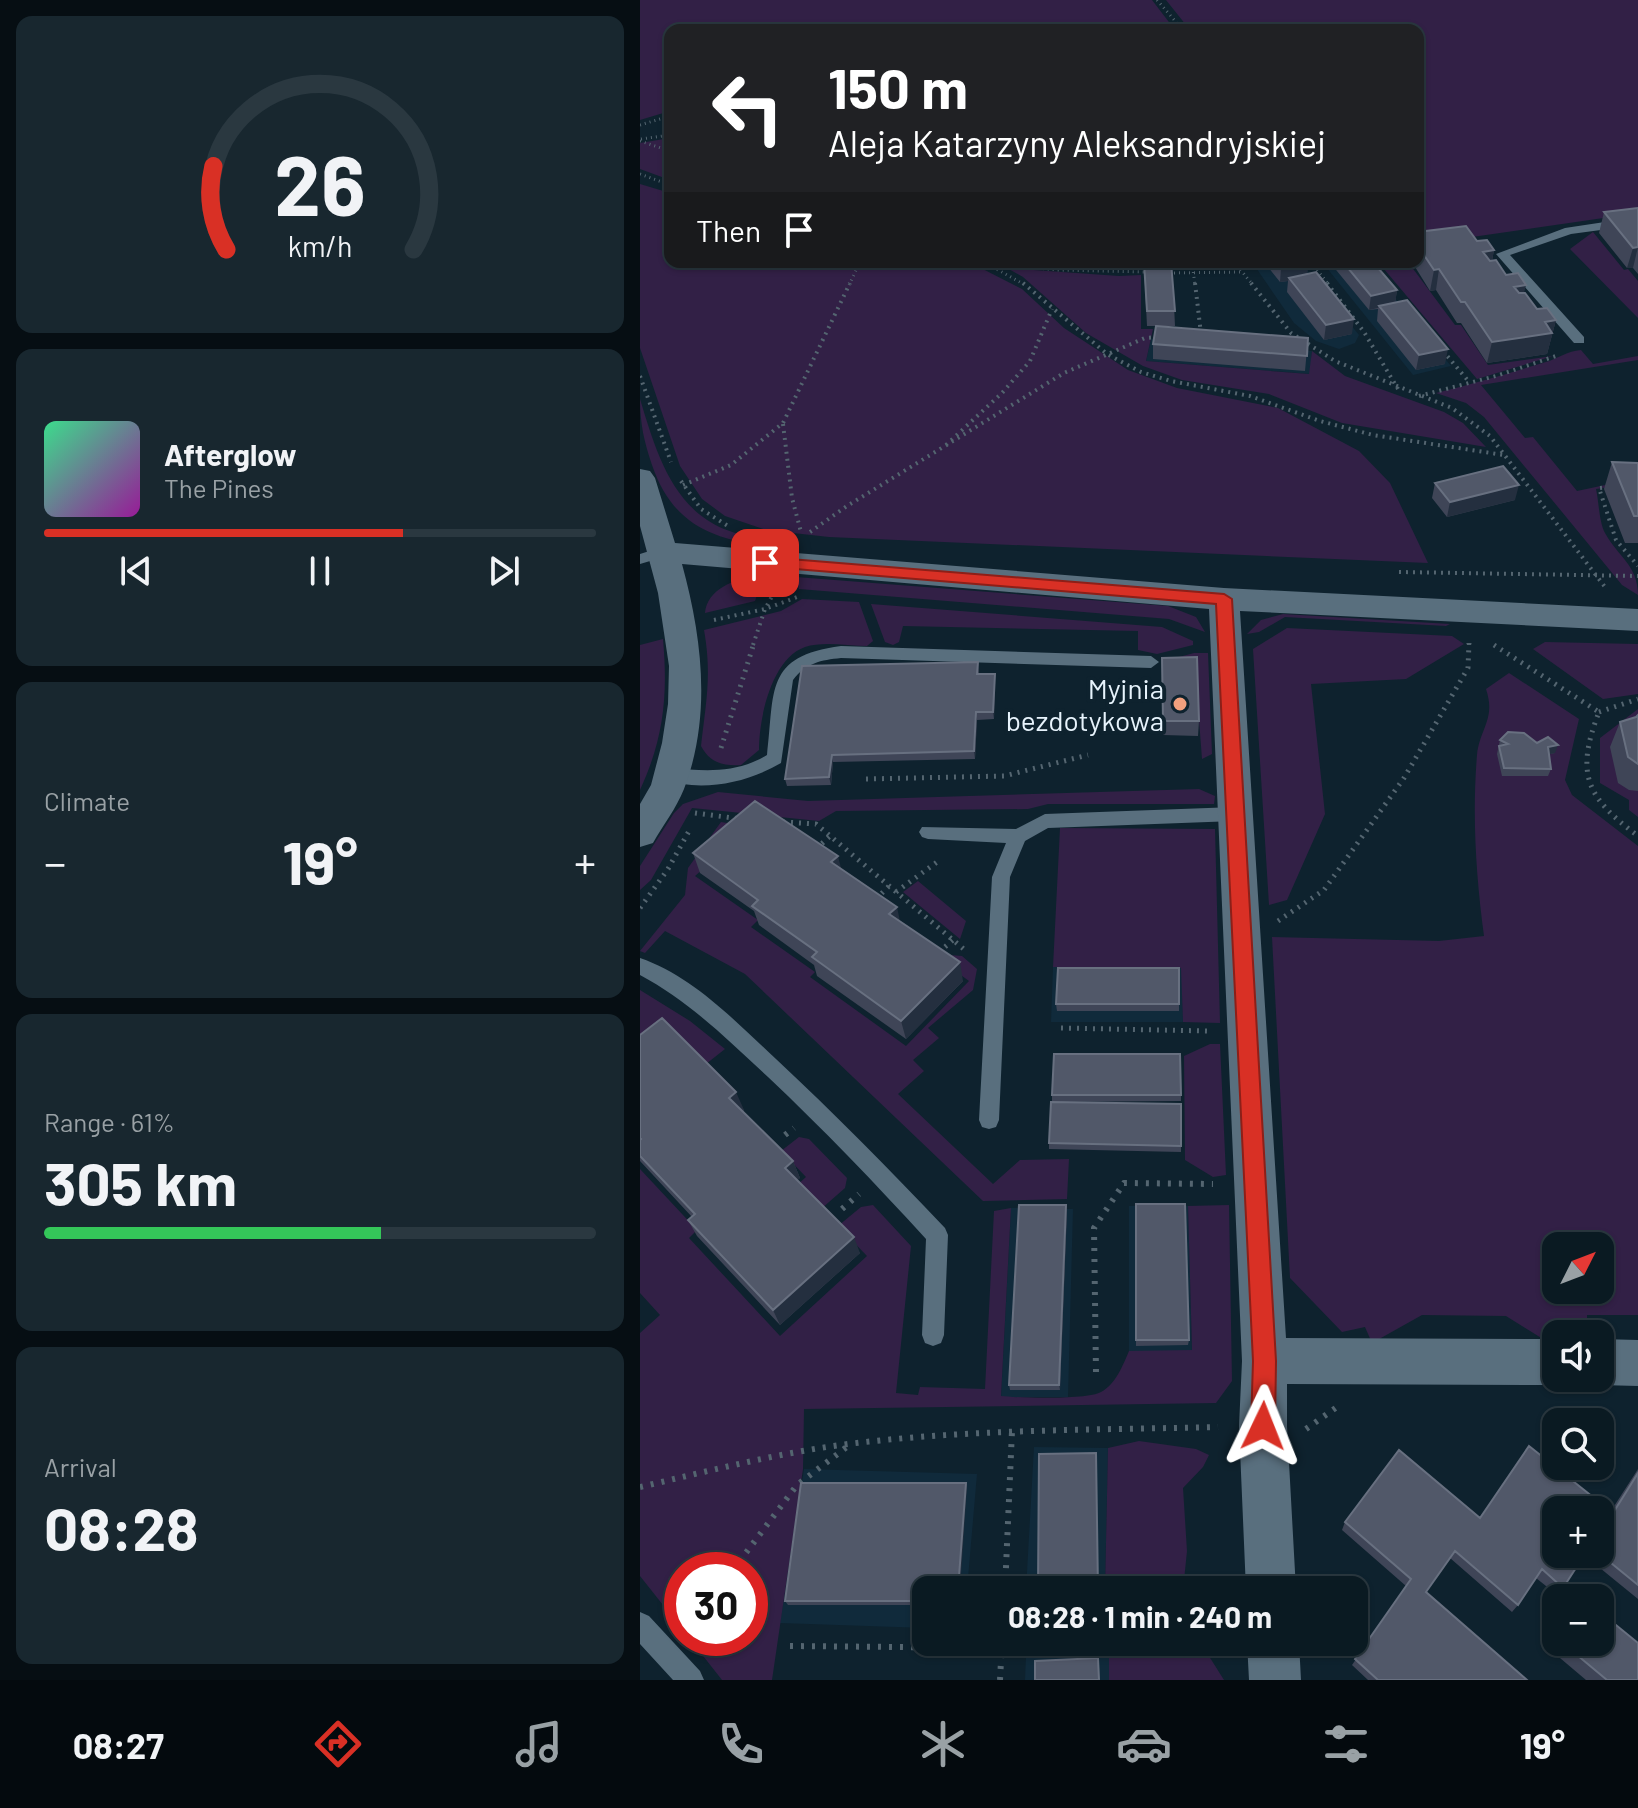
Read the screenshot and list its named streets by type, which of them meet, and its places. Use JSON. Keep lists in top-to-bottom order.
{
  "places": ["Myjnia bezdotykowa"],
  "north": "top right",
  "page": {
    "turn": ["150 m", "Aleja Katarzyny Aleksandryjskiej"],
    "then": "Then",
    "song": ["Afterglow", "The Pines"],
    "tile": [
      "Climate",
      ["Range · 61%", "305 km"],
      ["Arrival", "08:28"]
    ],
    "heat": ["−", "19°", "+"],
    "map_buttons": ["+", "−"],
    "limit": "30",
    "trip": "08:28 · 1 min · 240 m",
    "tabs": ["08:27", "19°"],
    "gauge": ["26", "km/h"]
  }
}
